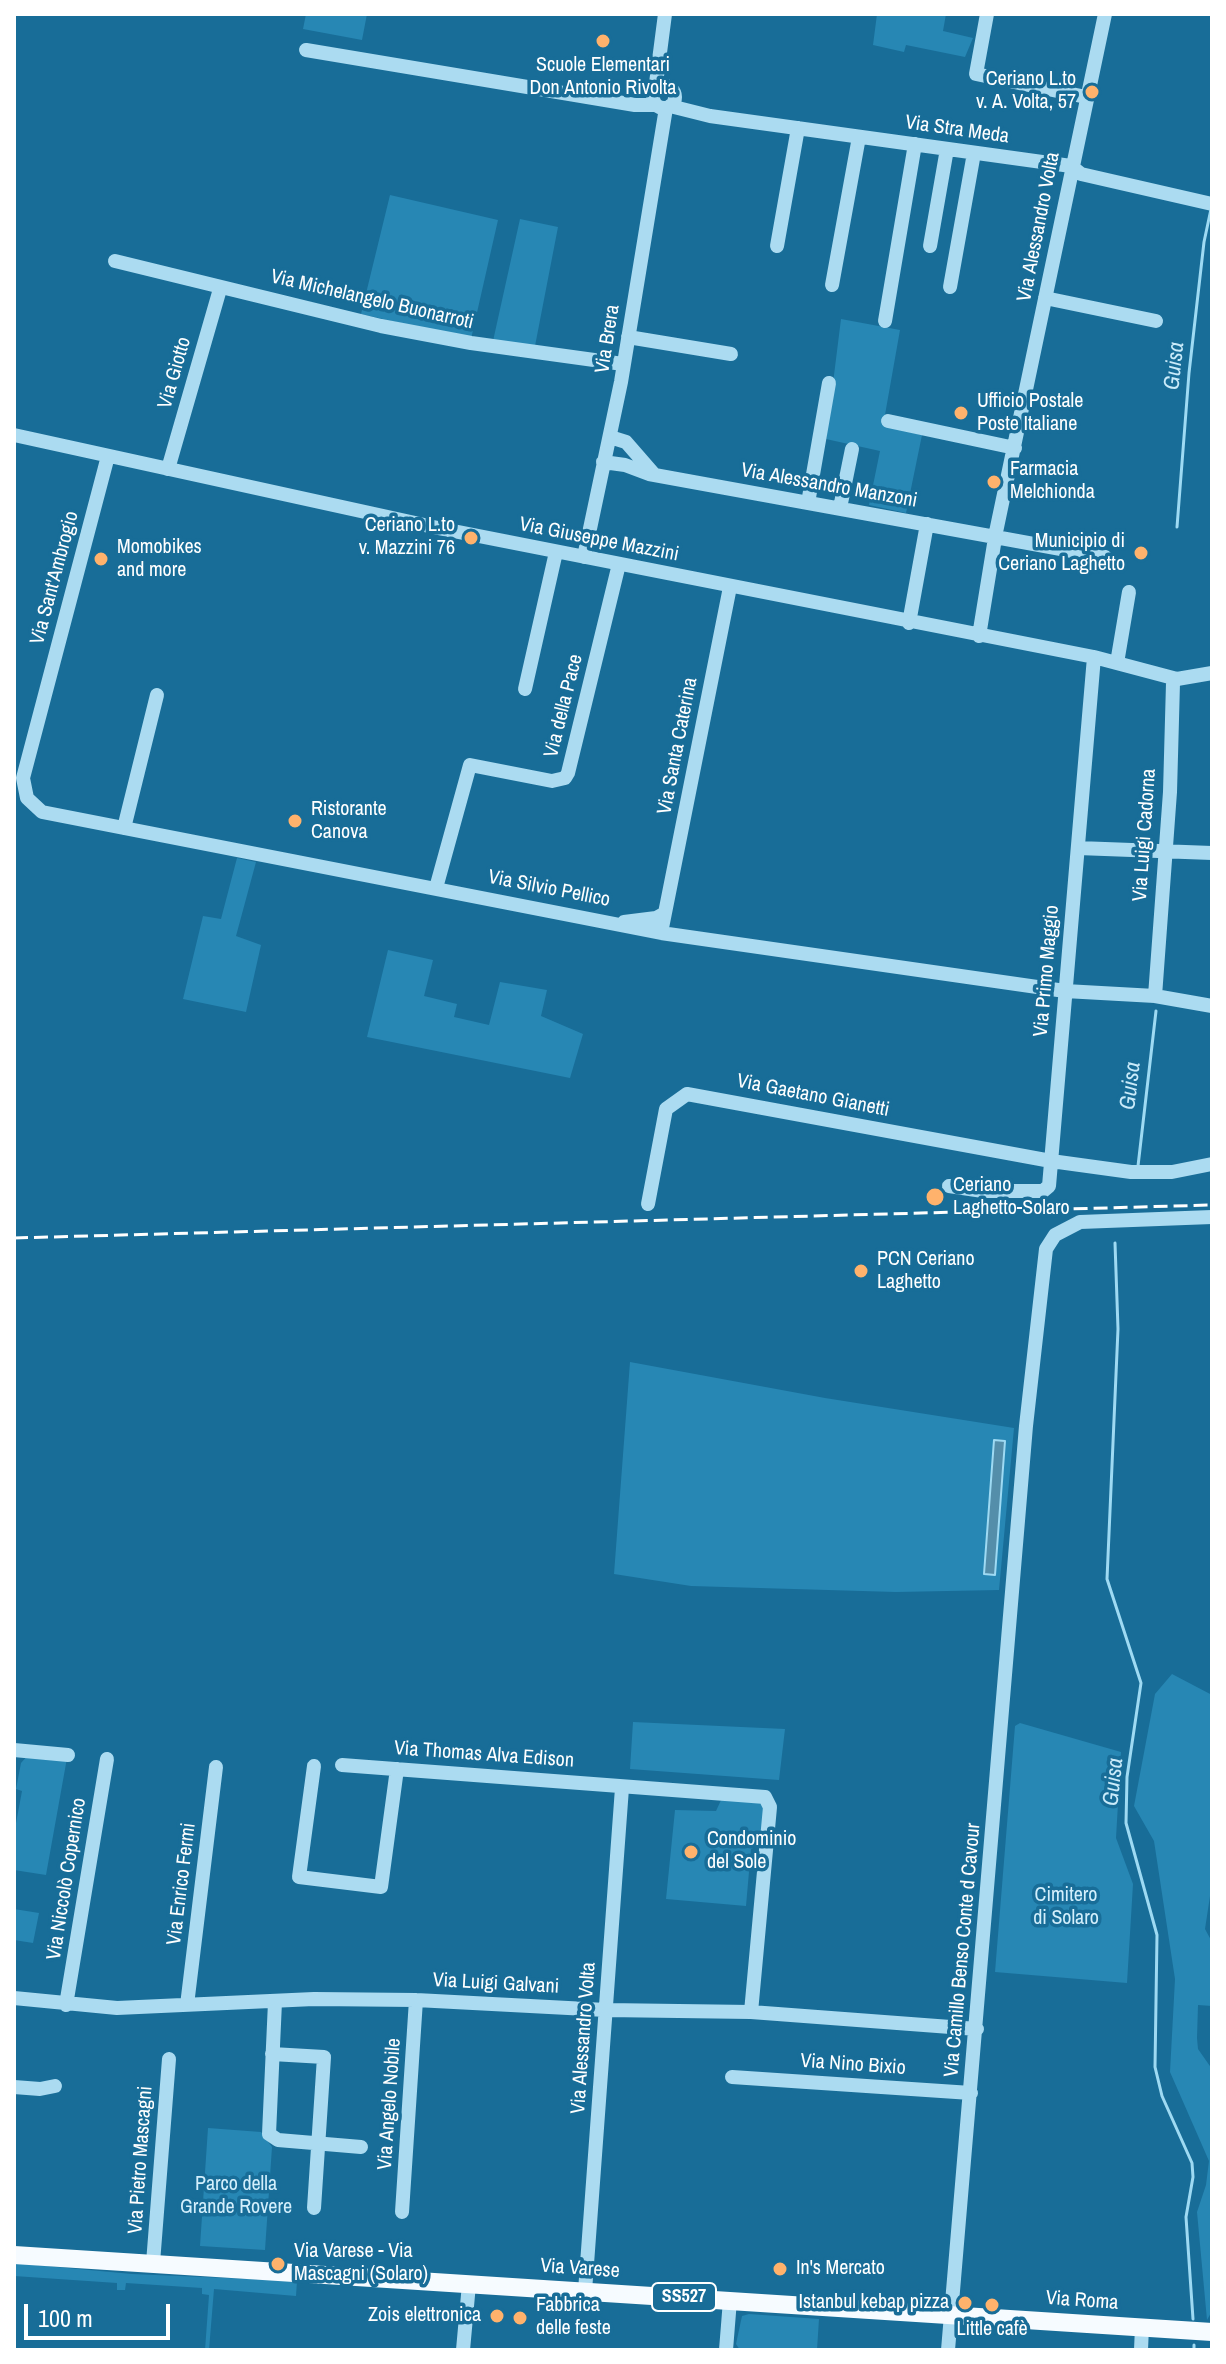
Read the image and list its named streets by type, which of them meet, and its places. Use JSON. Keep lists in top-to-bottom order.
{
  "streets": {
    "main road": ["Via Varese", "SS527", "Via Roma"],
    "street": [
      "Via Stra Meda",
      "Via Alessandro Volta",
      "Via Michelangelo Buonarroti",
      "Via Brera",
      "Via Giotto",
      "Via Alessandro Manzoni",
      "Via Giuseppe Mazzini",
      "Via Sant'Ambrogio",
      "Via della Pace",
      "Via Santa Caterina",
      "Via Luigi Cadorna",
      "Via Silvio Pellico",
      "Via Primo Maggio",
      "Via Gaetano Gianetti",
      "Via Thomas Alva Edison",
      "Via Niccolò Copernico",
      "Via Enrico Fermi",
      "Via Camillo Benso Conte d Cavour",
      "Via Luigi Galvani",
      "Via Nino Bixio",
      "Via Angelo Nobile",
      "Via Pietro Mascagni"
    ]
  },
  "crossings": [
    ["Via Stra Meda", "Via Alessandro Volta"],
    ["Via Stra Meda", "Via Brera"],
    ["Via Alessandro Volta", "Via Alessandro Manzoni"],
    ["Via Alessandro Volta", "Via Giuseppe Mazzini"],
    ["Via Alessandro Volta", "Via Thomas Alva Edison"],
    ["Via Alessandro Volta", "Via Luigi Galvani"],
    ["Via Alessandro Volta", "Via Varese"],
    ["Via Michelangelo Buonarroti", "Via Brera"],
    ["Via Michelangelo Buonarroti", "Via Giotto"],
    ["Via Brera", "Via Alessandro Manzoni"],
    ["Via Brera", "Via Giuseppe Mazzini"],
    ["Via Giotto", "Via Giuseppe Mazzini"],
    ["Via Giuseppe Mazzini", "Via Sant'Ambrogio"],
    ["Via Giuseppe Mazzini", "Via della Pace"],
    ["Via Giuseppe Mazzini", "Via Santa Caterina"],
    ["Via Giuseppe Mazzini", "Via Luigi Cadorna"],
    ["Via Giuseppe Mazzini", "Via Primo Maggio"],
    ["Via Sant'Ambrogio", "Via Silvio Pellico"],
    ["Via della Pace", "Via Silvio Pellico"],
    ["Via Santa Caterina", "Via Silvio Pellico"],
    ["Via Luigi Cadorna", "Via Silvio Pellico"],
    ["Via Silvio Pellico", "Via Primo Maggio"],
    ["Via Primo Maggio", "Via Gaetano Gianetti"],
    ["Via Thomas Alva Edison", "Via Luigi Galvani"],
    ["Via Niccolò Copernico", "Via Luigi Galvani"],
    ["Via Enrico Fermi", "Via Luigi Galvani"],
    ["Via Camillo Benso Conte d Cavour", "Via Luigi Galvani"],
    ["Via Camillo Benso Conte d Cavour", "Via Nino Bixio"],
    ["Via Camillo Benso Conte d Cavour", "Via Varese"],
    ["Via Camillo Benso Conte d Cavour", "Via Roma"],
    ["Via Luigi Galvani", "Via Angelo Nobile"],
    ["Via Pietro Mascagni", "Via Varese"],
    ["Via Varese", "Via Roma"]
  ],
  "water": ["Guisa"],
  "parks": ["Cimitero di Solaro", "Parco della Grande Rovere"],
  "places": [
    "Scuole Elementari Don Antonio Rivolta",
    "Ceriano L.to v. A. Volta, 57",
    "Ufficio Postale Poste Italiane",
    "Farmacia Melchionda",
    "Ceriano L.to v. Mazzini 76",
    "Municipio di Ceriano Laghetto",
    "Momobikes and more",
    "Ristorante Canova",
    "Ceriano Laghetto-Solaro",
    "PCN Ceriano Laghetto",
    "Condominio del Sole",
    "Via Varese - Via Mascagni (Solaro)",
    "In's Mercato",
    "Istanbul kebap pizza",
    "Little cafè",
    "Zois elettronica",
    "Fabbrica delle feste"
  ],
  "scale_bar": "100 m"
}
